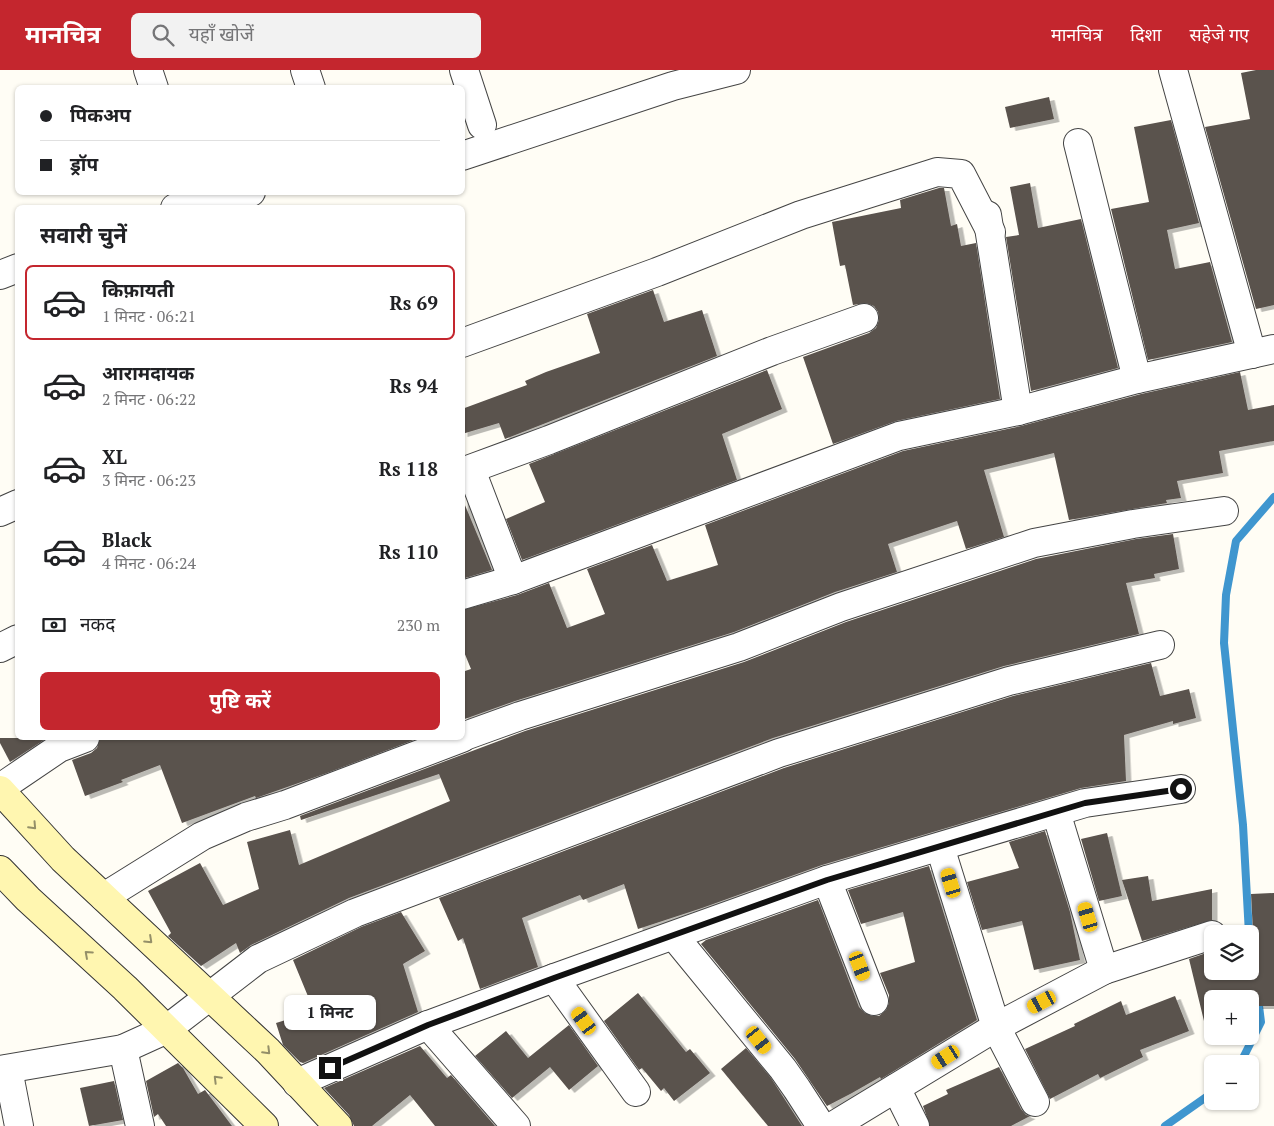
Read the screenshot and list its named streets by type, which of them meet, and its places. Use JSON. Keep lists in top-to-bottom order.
{
  "page": {
    "header": "मानचित्र",
    "search": "यहाँ खोजें",
    "nav": ["मानचित्र", "दिशा", "सहेजे गए"],
    "banner": ["पिकअप", "ड्रॉप"],
    "heading": "सवारी चुनें",
    "list": [
      {
        "name": "किफ़ायती",
        "note": "1 मिनट · 06:21",
        "value": "Rs 69"
      },
      {
        "name": "आरामदायक",
        "note": "2 मिनट · 06:22",
        "value": "Rs 94"
      },
      {
        "name": "XL",
        "note": "3 मिनट · 06:23",
        "value": "Rs 118"
      },
      {
        "name": "Black",
        "note": "4 मिनट · 06:24",
        "value": "Rs 110"
      }
    ],
    "pay": ["नकद", "230 m"],
    "buttons": "पुष्टि करें",
    "map_buttons": ["+", "−"],
    "bubble": "1 मिनट"
  }
}
